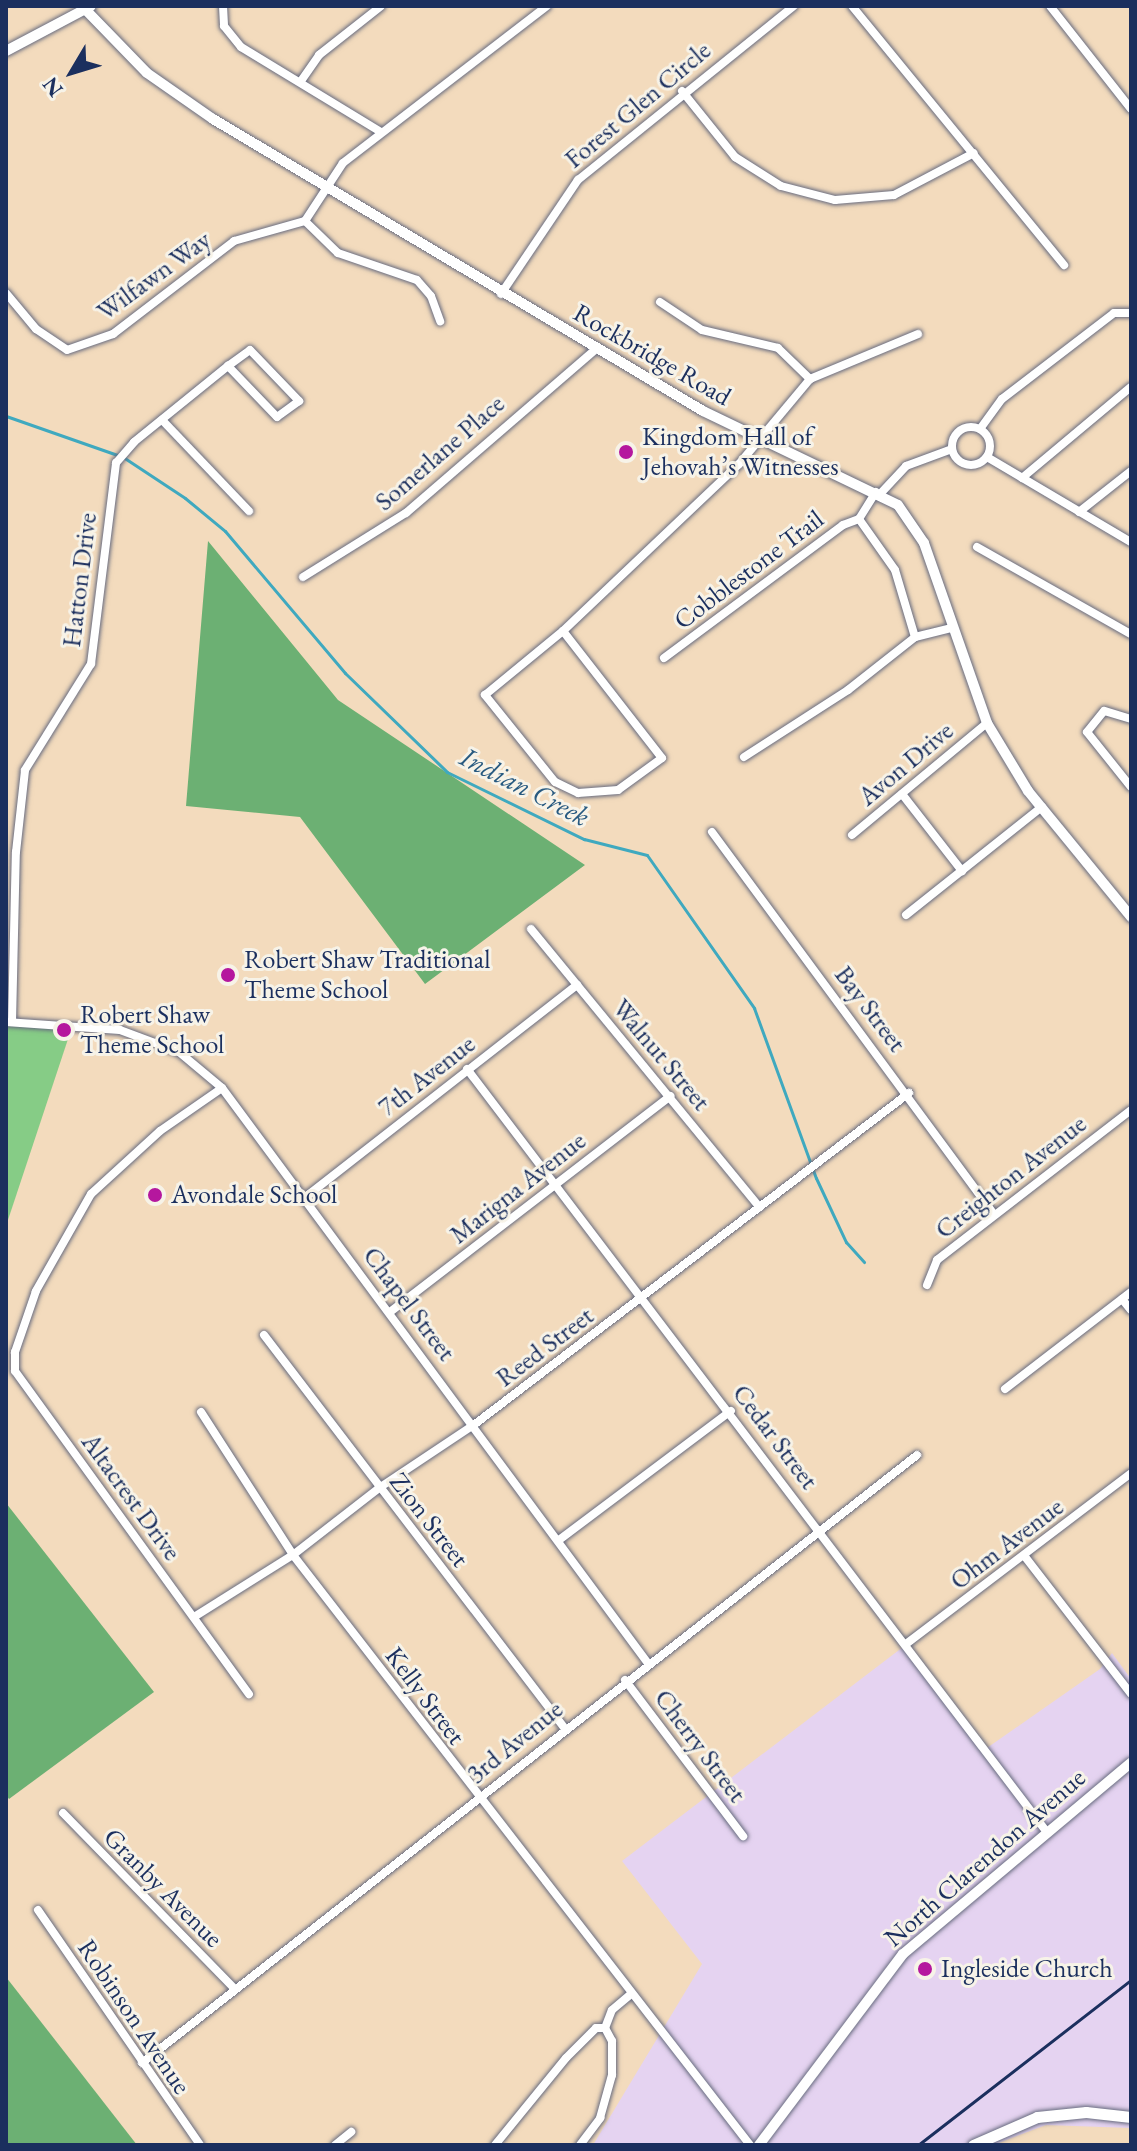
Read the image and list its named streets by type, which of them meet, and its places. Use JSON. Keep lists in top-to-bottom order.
{
  "streets": {
    "street": [
      "Forest Glen Circle",
      "Wilfawn Way",
      "Rockbridge Road",
      "Somerlane Place",
      "Cobblestone Trail",
      "Hatton Drive",
      "Avon Drive",
      "Bay Street",
      "Walnut Street",
      "7th Avenue",
      "Creighton Avenue",
      "Marigna Avenue",
      "Chapel Street",
      "Reed Street",
      "Cedar Street",
      "Altacrest Drive",
      "Zion Street",
      "Ohm Avenue",
      "Kelly Street",
      "3rd Avenue",
      "Cherry Street",
      "North Clarendon Avenue",
      "Granby Avenue",
      "Robinson Avenue"
    ]
  },
  "crossings": [
    ["Forest Glen Circle", "Rockbridge Road"],
    ["Rockbridge Road", "Somerlane Place"],
    ["Rockbridge Road", "Cobblestone Trail"],
    ["Rockbridge Road", "Avon Drive"],
    ["Hatton Drive", "Chapel Street"],
    ["Bay Street", "Creighton Avenue"],
    ["Bay Street", "Reed Street"],
    ["Walnut Street", "7th Avenue"],
    ["Walnut Street", "Marigna Avenue"],
    ["Walnut Street", "Reed Street"],
    ["7th Avenue", "Chapel Street"],
    ["7th Avenue", "Cedar Street"],
    ["Marigna Avenue", "Chapel Street"],
    ["Marigna Avenue", "Cedar Street"],
    ["Chapel Street", "Reed Street"],
    ["Chapel Street", "Altacrest Drive"],
    ["Chapel Street", "3rd Avenue"],
    ["Reed Street", "Cedar Street"],
    ["Reed Street", "Altacrest Drive"],
    ["Reed Street", "Zion Street"],
    ["Reed Street", "Kelly Street"],
    ["Cedar Street", "Ohm Avenue"],
    ["Cedar Street", "3rd Avenue"],
    ["Cedar Street", "North Clarendon Avenue"],
    ["Zion Street", "3rd Avenue"],
    ["Kelly Street", "3rd Avenue"],
    ["3rd Avenue", "Cherry Street"],
    ["3rd Avenue", "Granby Avenue"],
    ["3rd Avenue", "Robinson Avenue"]
  ],
  "water": ["Indian Creek"],
  "places": [
    "Kingdom Hall of Jehovah’s Witnesses",
    "Robert Shaw Traditional Theme School",
    "Robert Shaw Theme School",
    "Avondale School",
    "Ingleside Church"
  ],
  "north": "bottom left"
}
